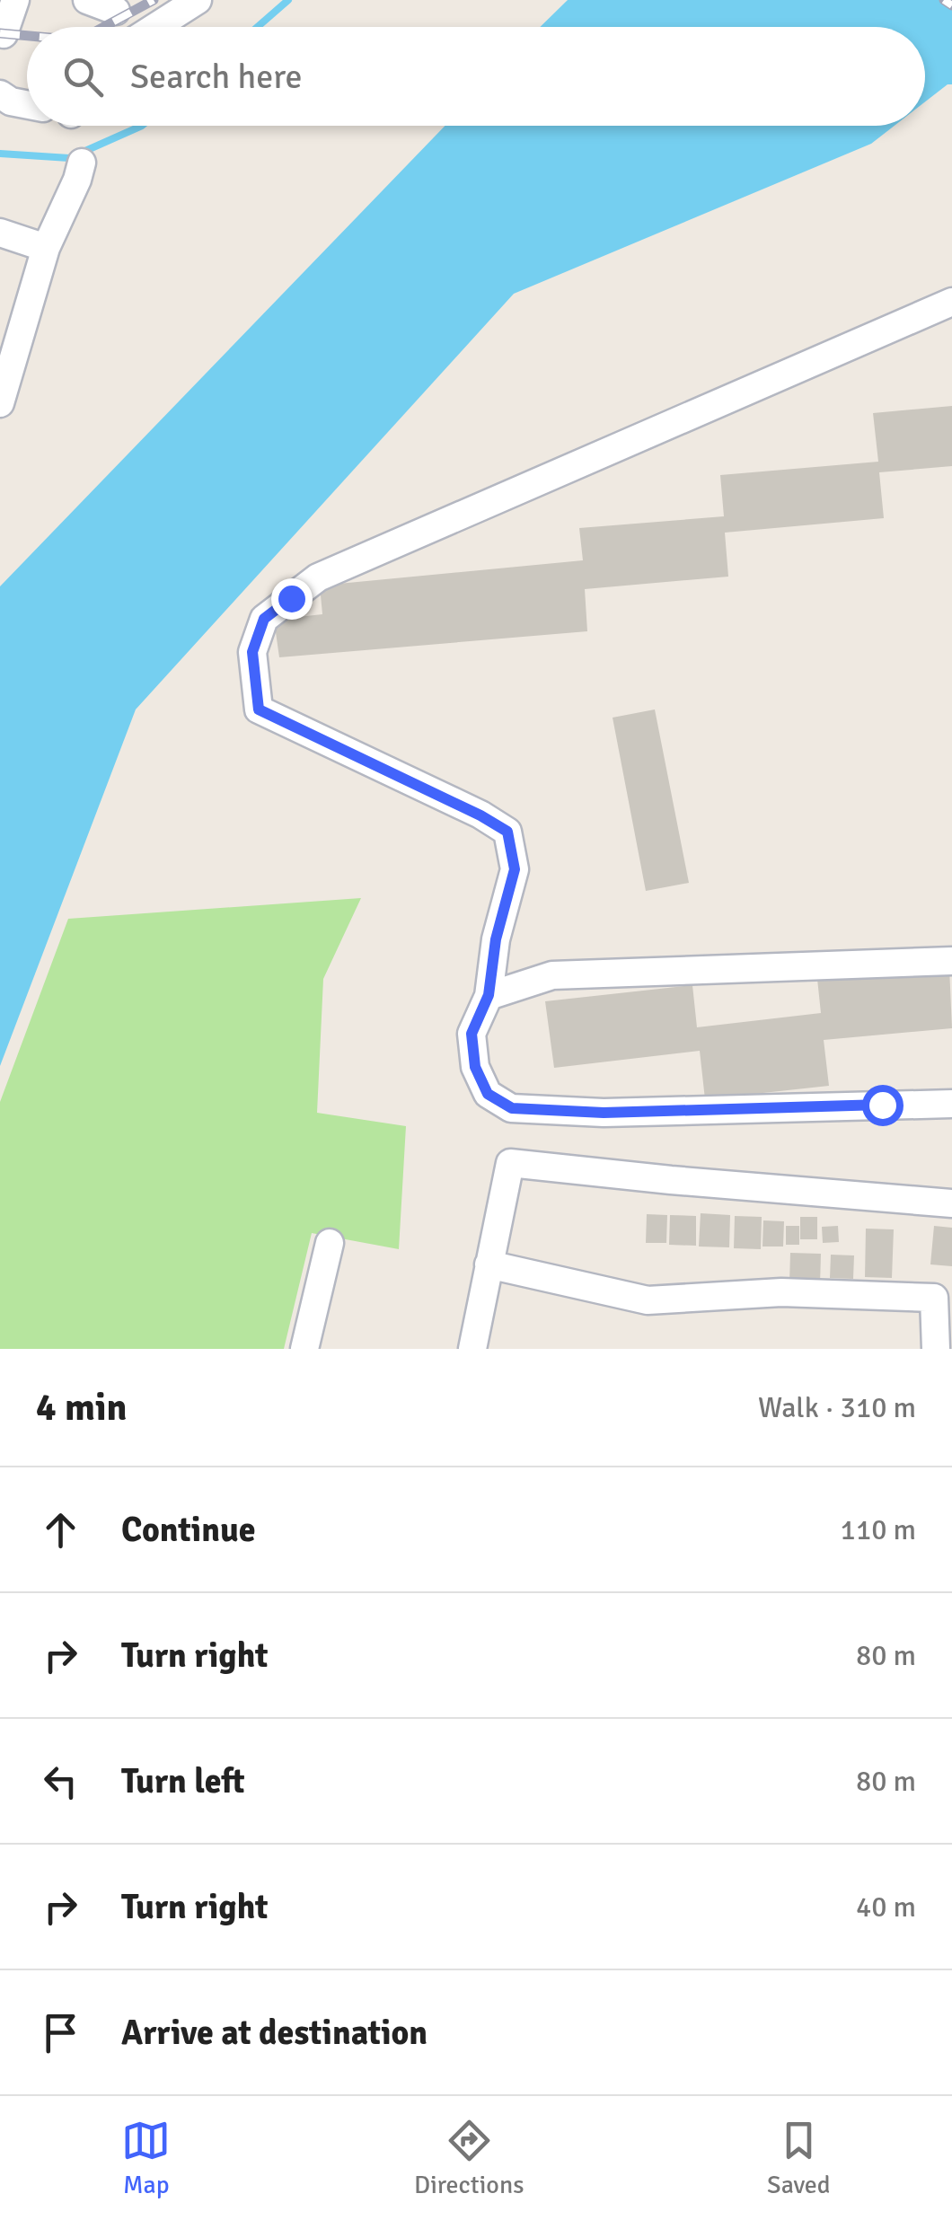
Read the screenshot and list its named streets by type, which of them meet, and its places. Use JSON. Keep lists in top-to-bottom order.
{
  "page": {
    "search": "Search here",
    "heading": ["4 min", "Walk · 310 m"],
    "list": [
      ["Continue", "110 m"],
      ["Turn right", "80 m"],
      ["Turn left", "80 m"],
      ["Turn right", "40 m"],
      "Arrive at destination"
    ],
    "nav": ["Map", "Directions", "Saved"]
  }
}
